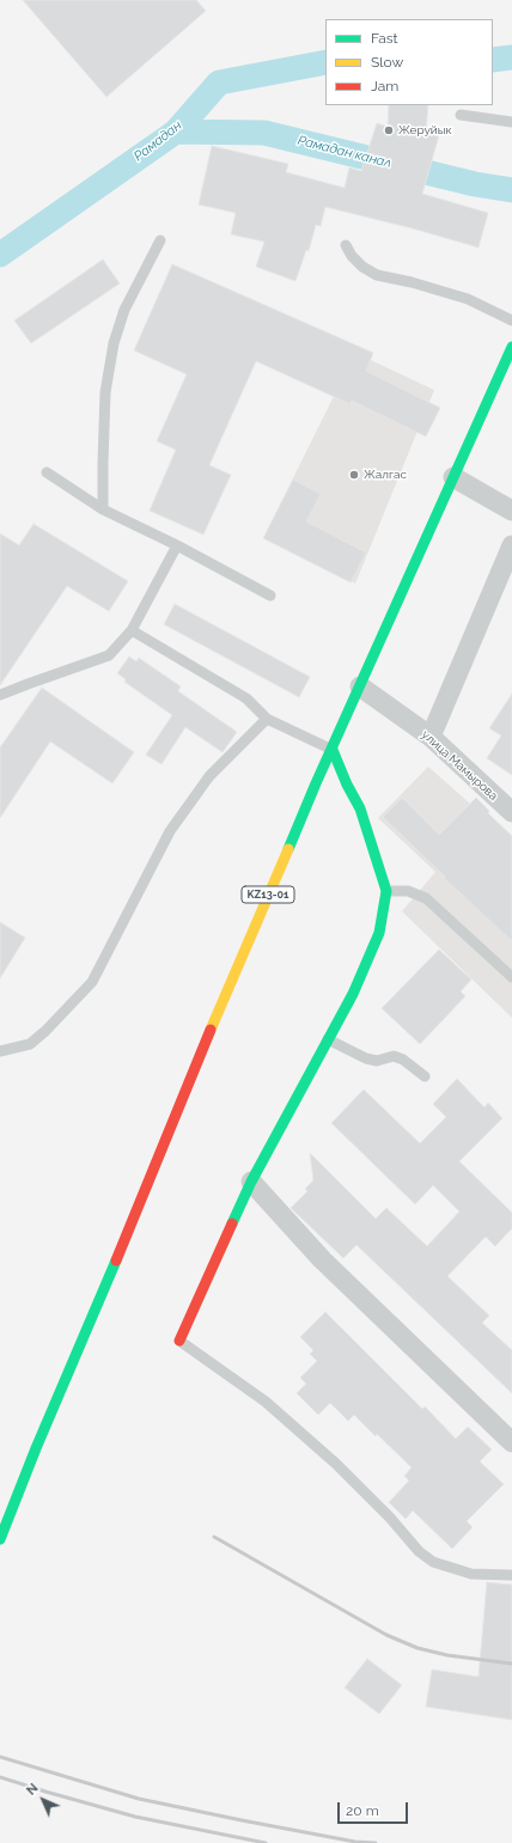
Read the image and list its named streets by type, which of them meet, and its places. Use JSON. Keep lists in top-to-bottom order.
{
  "streets": {
    "main road": ["KZ13-01"],
    "street": ["улица Мамырова"]
  },
  "crossings": [
    ["улица Мамырова", "KZ13-01"]
  ],
  "water": ["Рамадан", "Рамадан канал"],
  "places": ["Жеруйык", "Жалгас"],
  "legend": ["Fast", "Slow", "Jam"],
  "scale_bar": "20 m",
  "north": "top left"
}
